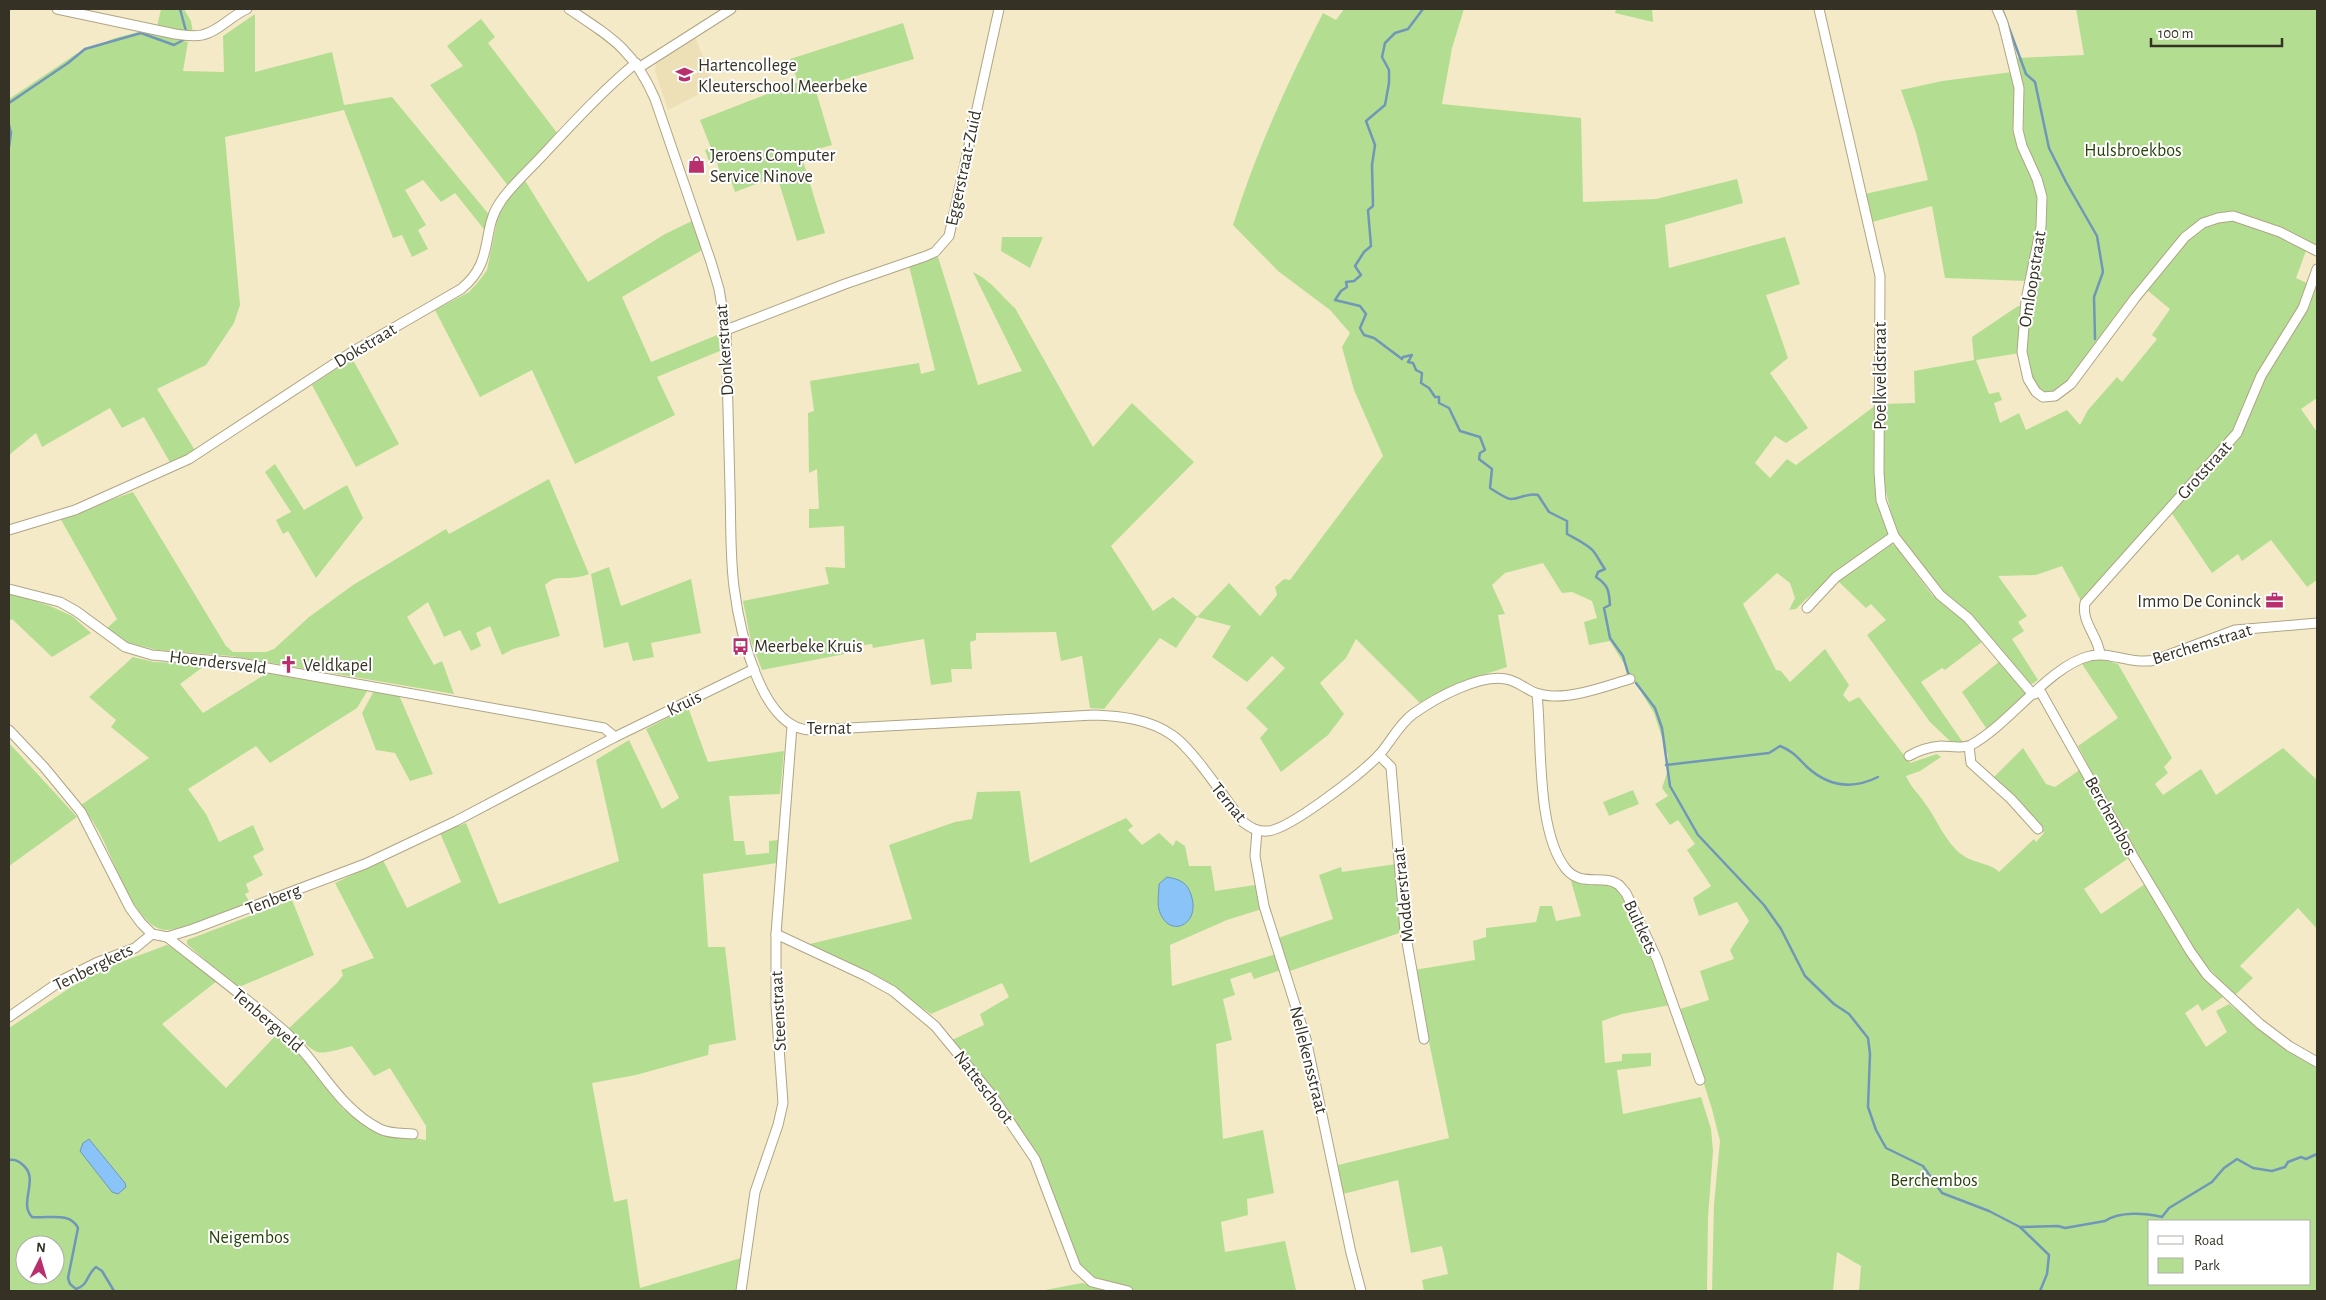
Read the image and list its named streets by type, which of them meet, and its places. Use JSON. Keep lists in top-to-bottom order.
{
  "streets": {
    "street": [
      "Eggerstraat-Zuid",
      "Omloopstraat",
      "Dokstraat",
      "Donkerstraat",
      "Poelkveldstraat",
      "Grotstraat",
      "Berchemstraat",
      "Hoendersveld",
      "Kruis",
      "Ternat",
      "Berchembos",
      "Modderstraat",
      "Tenberg",
      "Bultkets",
      "Tenbergkets",
      "Steenstraat",
      "Tenbergveld",
      "Nellekensstraat",
      "Natteschoot"
    ]
  },
  "crossings": [
    ["Eggerstraat-Zuid", "Donkerstraat"],
    ["Dokstraat", "Donkerstraat"],
    ["Donkerstraat", "Kruis"],
    ["Donkerstraat", "Ternat"],
    ["Donkerstraat", "Steenstraat"],
    ["Poelkveldstraat", "Berchemstraat"],
    ["Poelkveldstraat", "Berchembos"],
    ["Grotstraat", "Berchemstraat"],
    ["Berchemstraat", "Berchembos"],
    ["Hoendersveld", "Kruis"],
    ["Hoendersveld", "Tenberg"],
    ["Kruis", "Tenberg"],
    ["Ternat", "Modderstraat"],
    ["Ternat", "Bultkets"],
    ["Ternat", "Steenstraat"],
    ["Ternat", "Nellekensstraat"],
    ["Tenberg", "Tenbergkets"],
    ["Tenberg", "Tenbergveld"],
    ["Steenstraat", "Natteschoot"]
  ],
  "parks": ["Hulsbroekbos", "Berchembos", "Neigembos"],
  "places": {
    "school or university": ["Hartencollege Kleuterschool Meerbeke"],
    "shop": ["Jeroens Computer Service Ninove"],
    "office": ["Immo De Coninck"],
    "bus stop": ["Meerbeke Kruis"],
    "church": ["Veldkapel"]
  },
  "legend": ["Road", "Park"],
  "scale_bar": "100 m",
  "north": "top"
}
